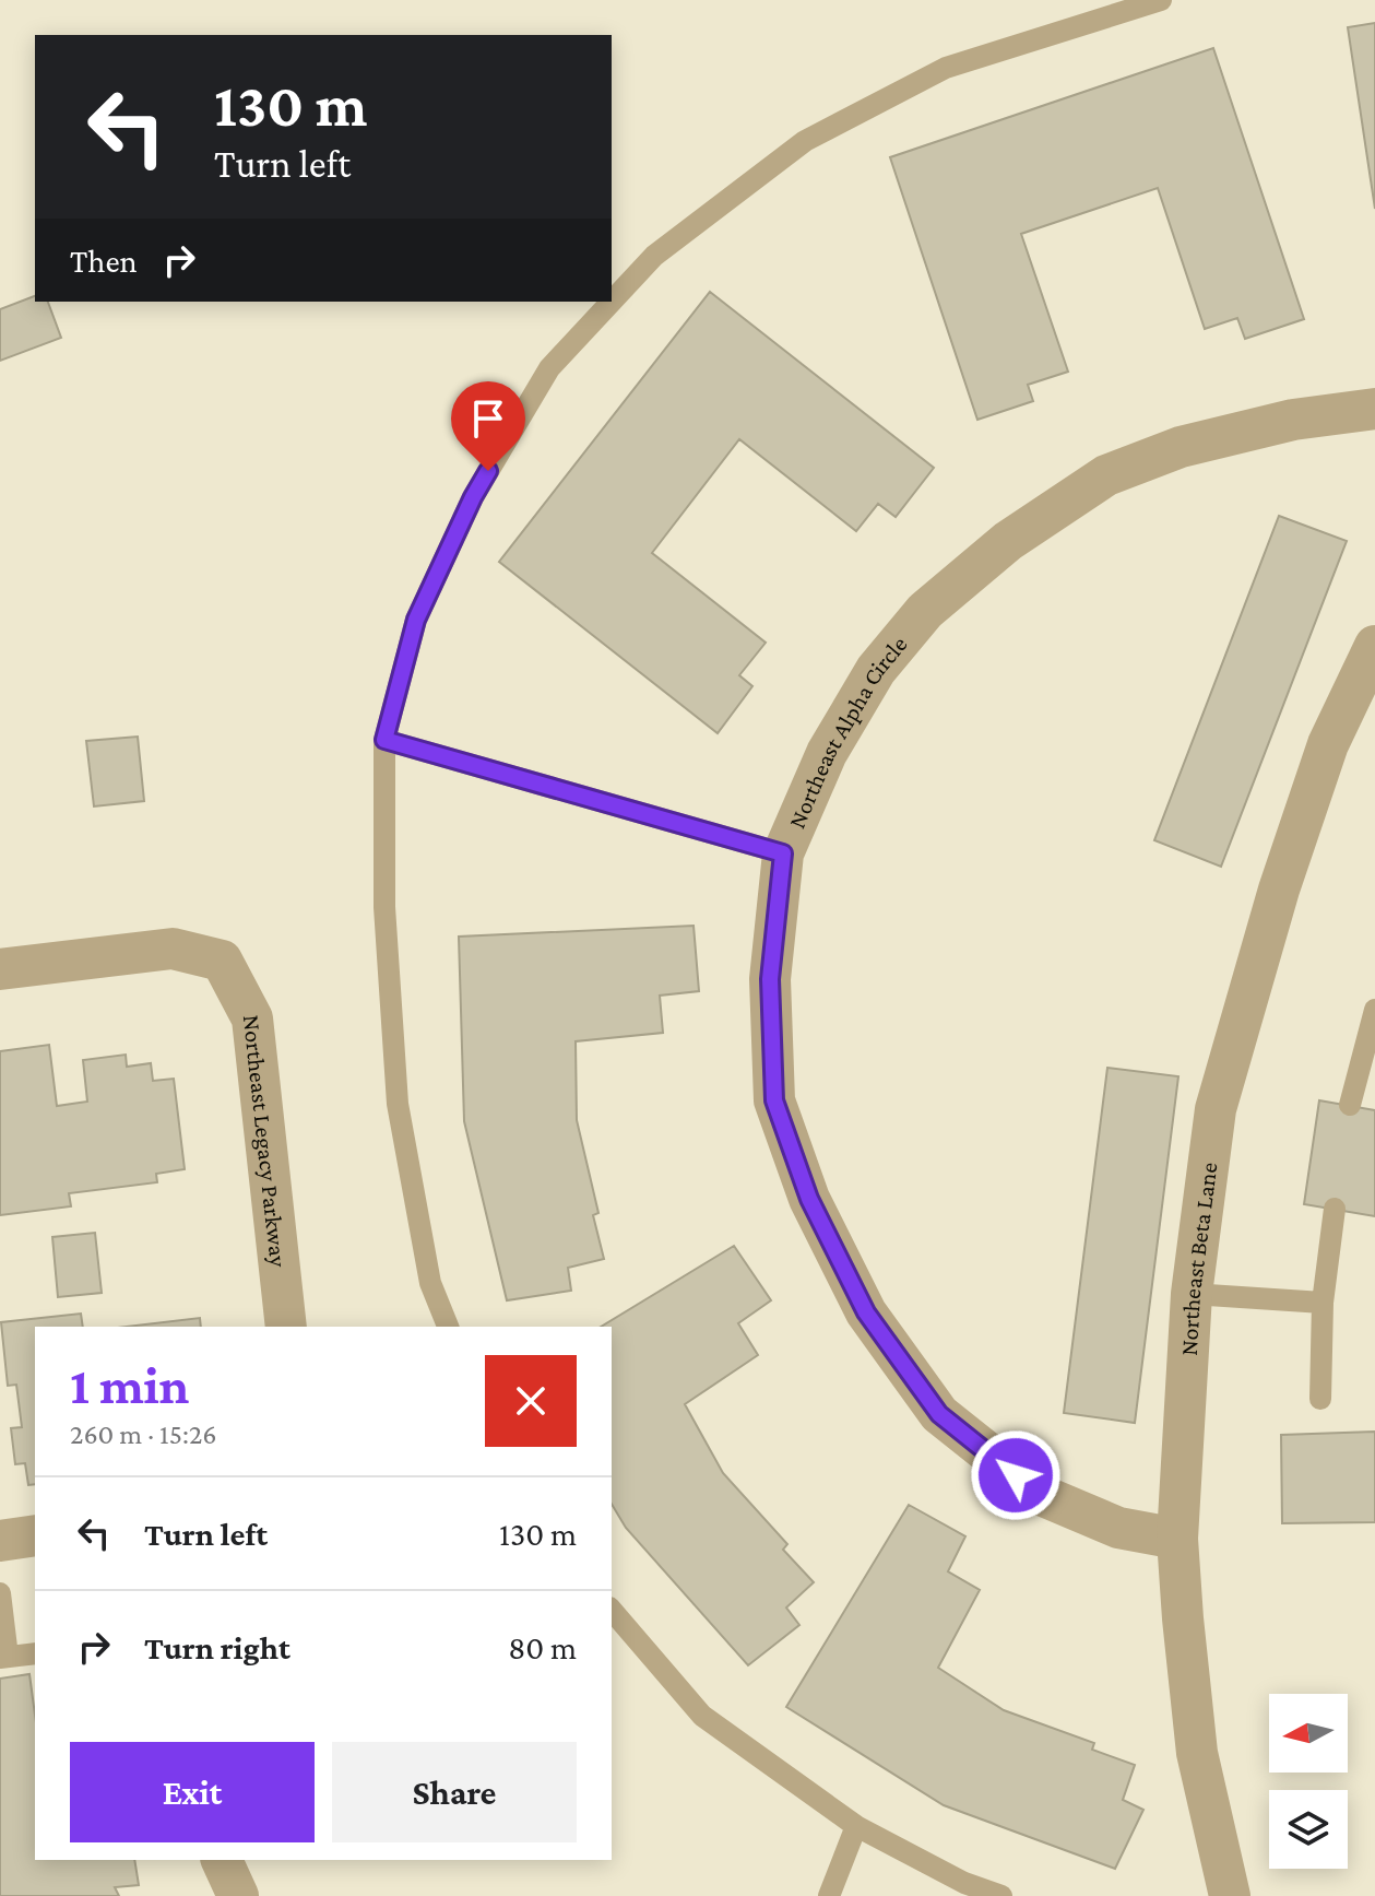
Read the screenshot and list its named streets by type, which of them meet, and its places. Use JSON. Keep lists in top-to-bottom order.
{
  "streets": {
    "street": ["Northeast Alpha Circle", "Northeast Legacy Parkway", "Northeast Beta Lane"]
  },
  "crossings": [
    ["Northeast Alpha Circle", "Northeast Beta Lane"]
  ],
  "north": "left",
  "page": {
    "turn": ["130 m", "Turn left"],
    "then": "Then",
    "heading": ["1 min", "260 m · 15:26"],
    "list": [
      {
        "name": "Turn left",
        "value": "130 m"
      },
      {
        "name": "Turn right",
        "value": "80 m"
      }
    ],
    "buttons": ["Exit", "Share"]
  }
}
